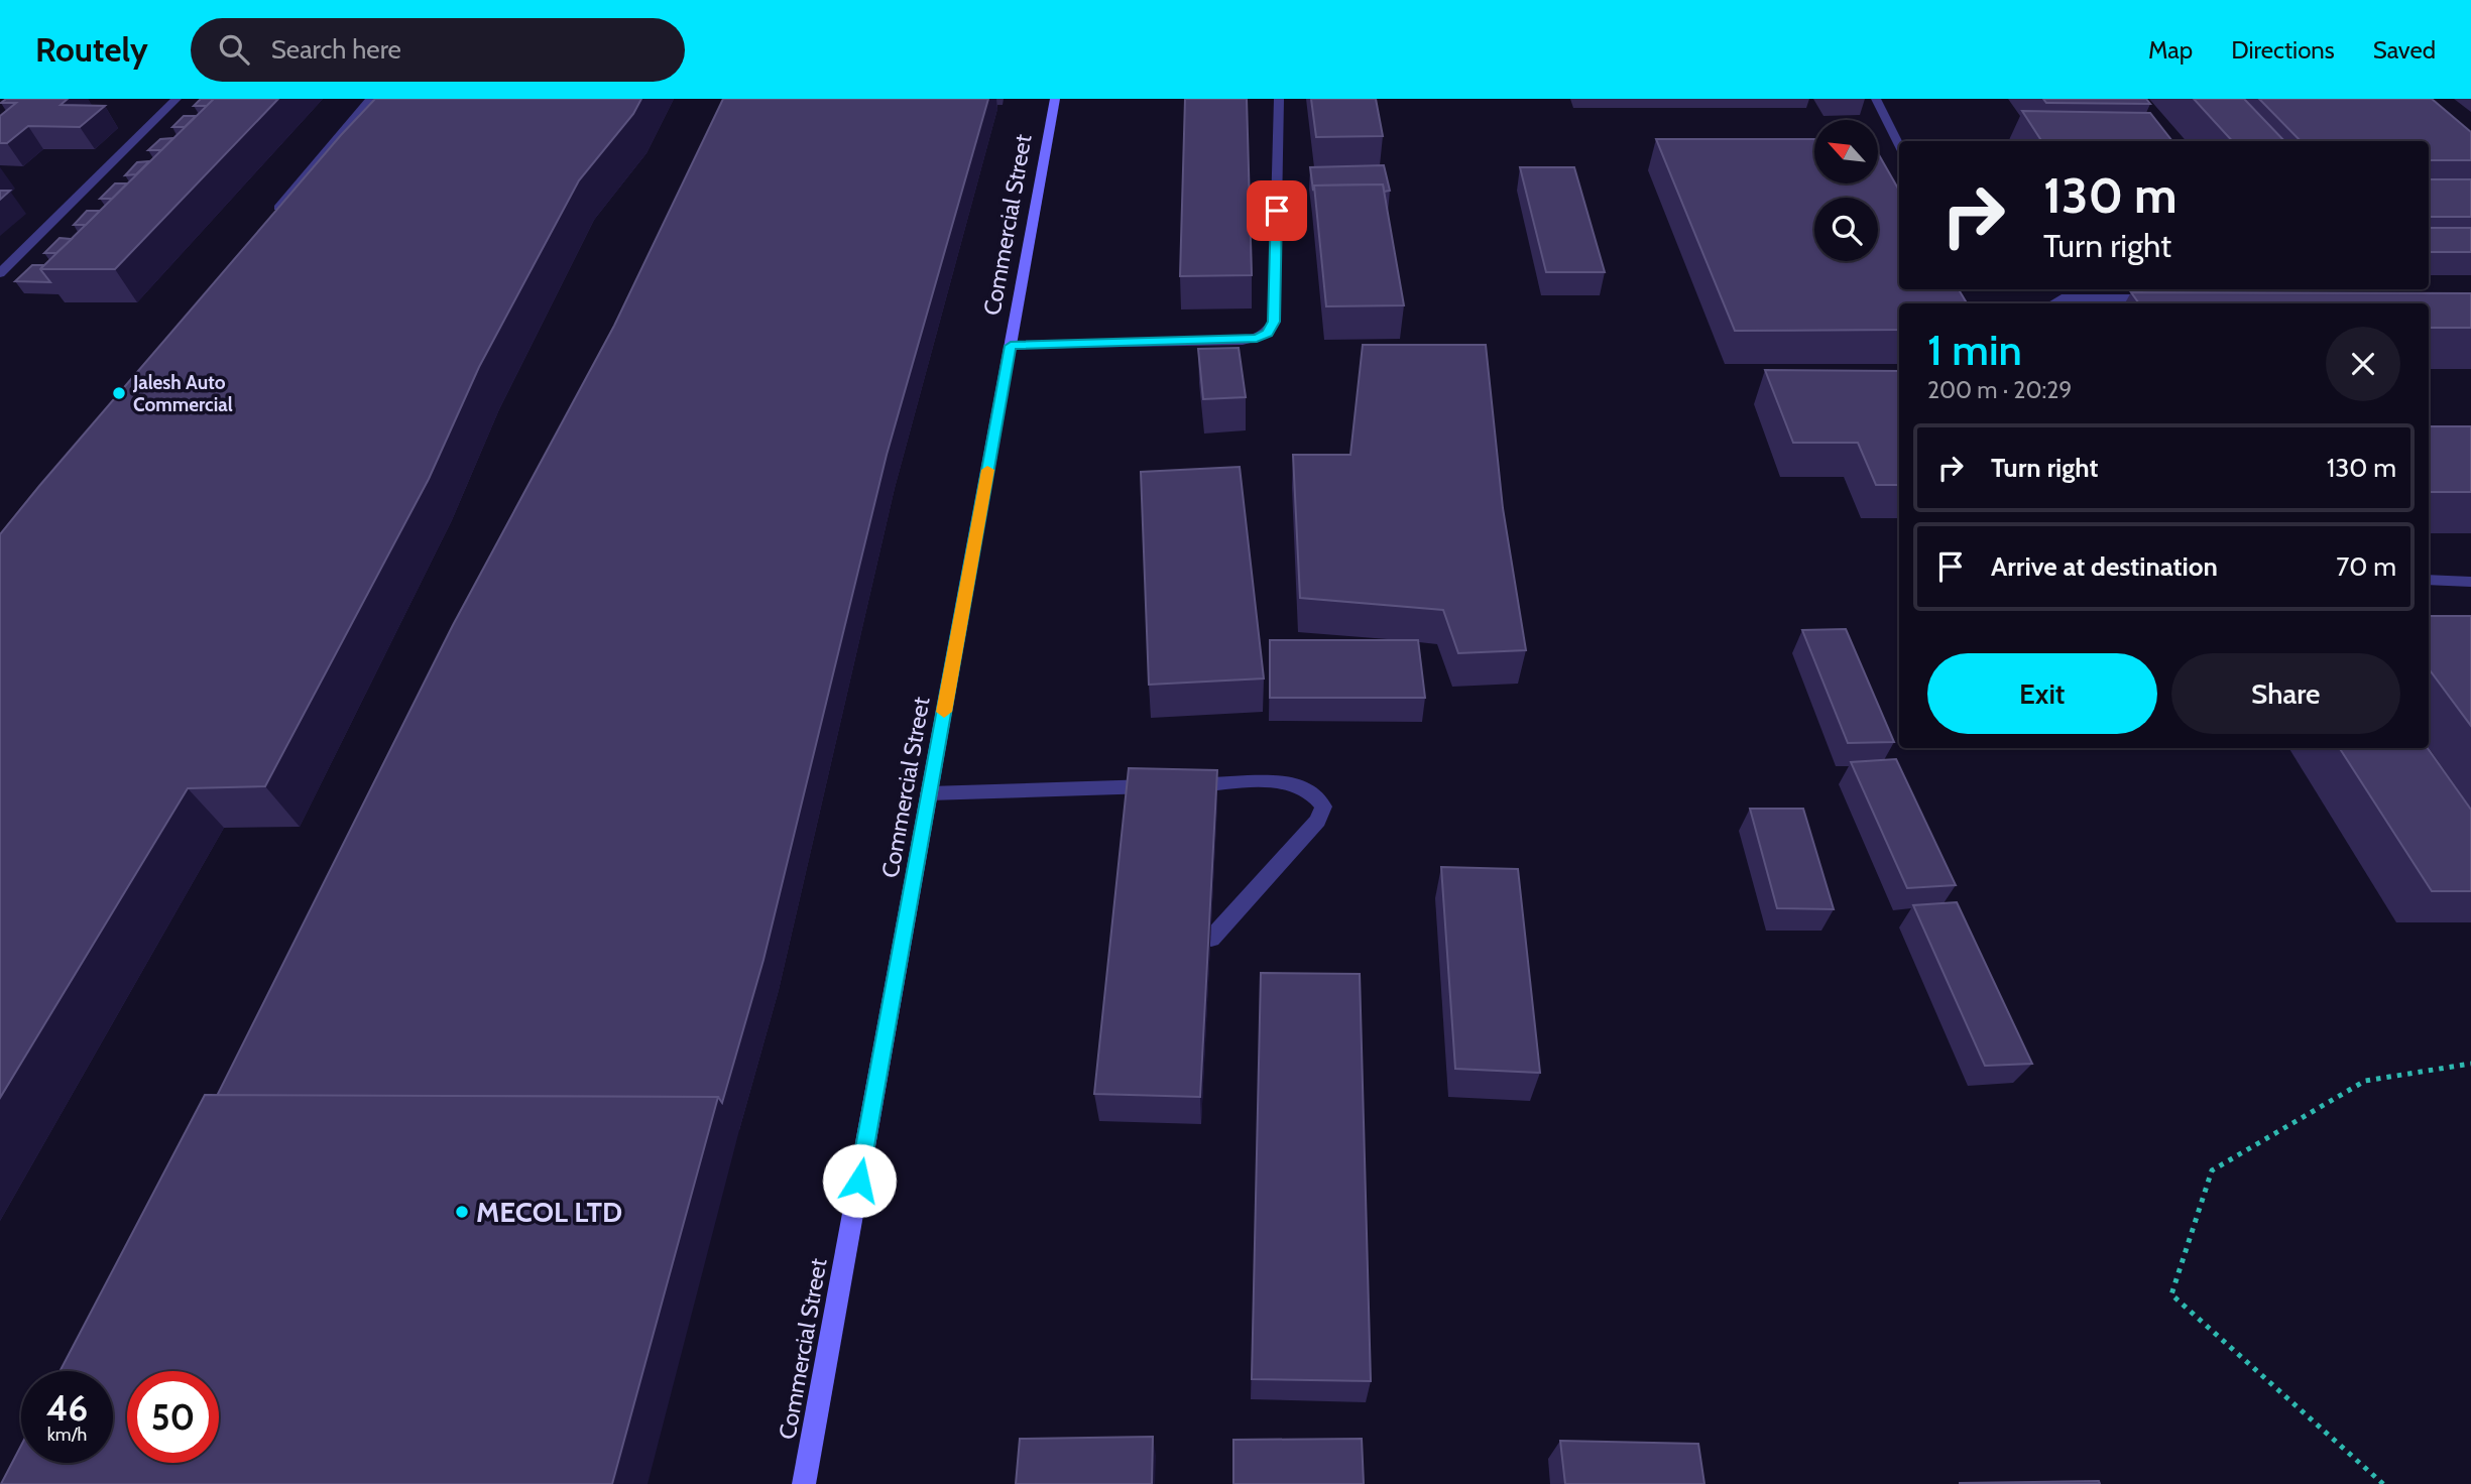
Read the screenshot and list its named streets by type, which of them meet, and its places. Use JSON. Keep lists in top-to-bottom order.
{
  "streets": {
    "main road": ["Commercial Street"]
  },
  "places": ["Jalesh Auto Commercial", "MECOL LTD"],
  "north": "top left",
  "page": {
    "header": "Routely",
    "search": "Search here",
    "nav": ["Map", "Directions", "Saved"],
    "turn": ["130 m", "Turn right"],
    "heading": ["1 min", "200 m · 20:29"],
    "list": [
      {
        "name": "Turn right",
        "value": "130 m"
      },
      {
        "name": "Arrive at destination",
        "value": "70 m"
      }
    ],
    "buttons": ["Exit", "Share"],
    "speed": "46 km/h",
    "limit": "50"
  }
}
